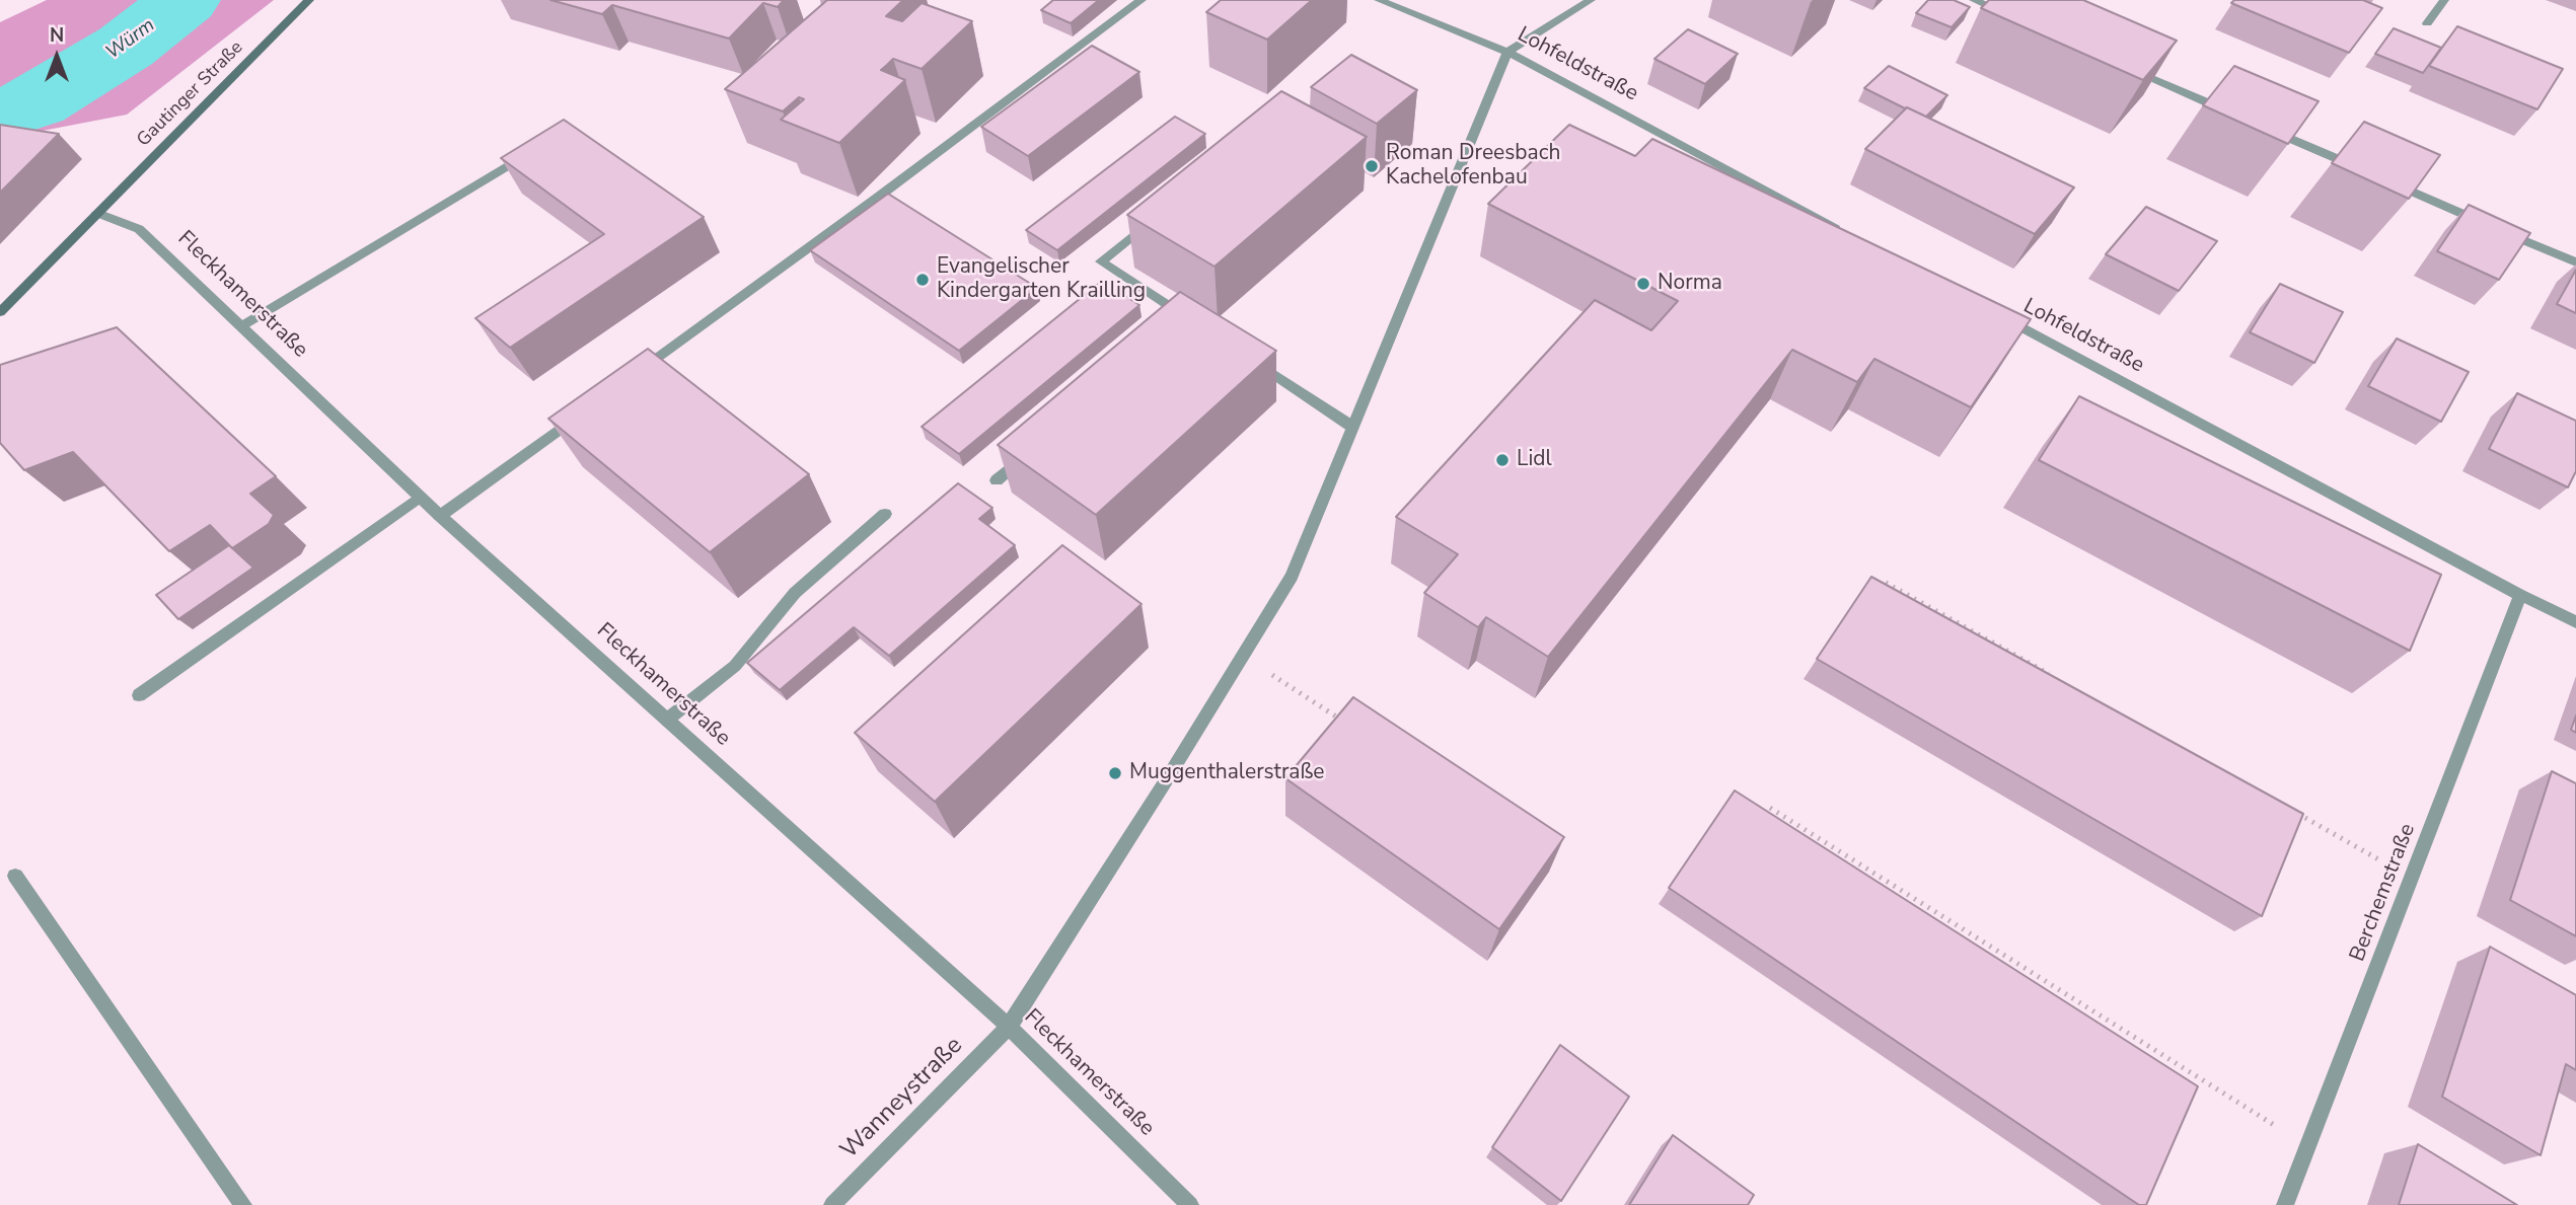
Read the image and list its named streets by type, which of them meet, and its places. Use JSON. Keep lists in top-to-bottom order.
{
  "streets": {
    "main road": ["Gautinger Straße"],
    "street": [
      "Lohfeldstraße",
      "Fleckhamerstraße",
      "Berchemstraße",
      "Wanneystraße"
    ]
  },
  "crossings": [
    ["Lohfeldstraße", "Berchemstraße"],
    ["Gautinger Straße", "Fleckhamerstraße"],
    ["Fleckhamerstraße", "Wanneystraße"]
  ],
  "water": ["Würm"],
  "places": [
    "Roman Dreesbach Kachelofenbau",
    "Evangelischer Kindergarten Krailling",
    "Norma",
    "Lidl",
    "Muggenthalerstraße"
  ],
  "north": "top"
}
